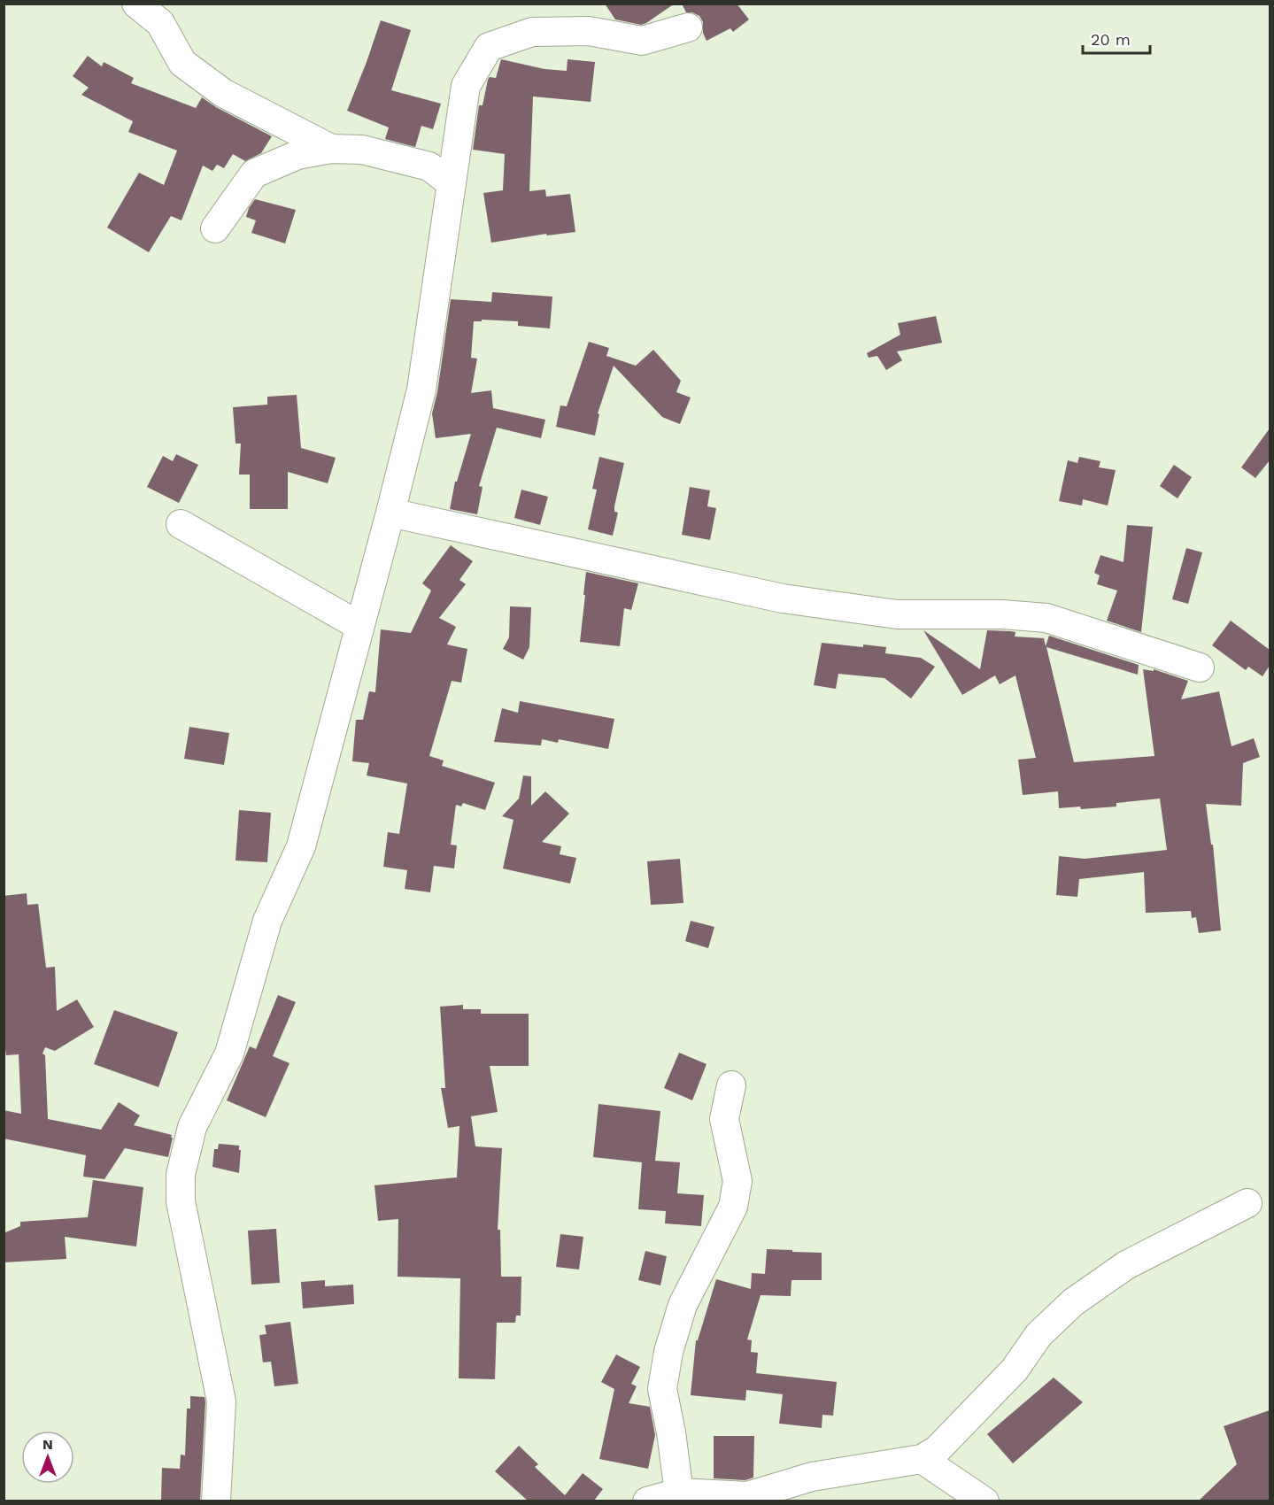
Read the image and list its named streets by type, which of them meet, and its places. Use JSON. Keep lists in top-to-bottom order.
{
  "scale_bar": "20 m",
  "north": "top"
}
